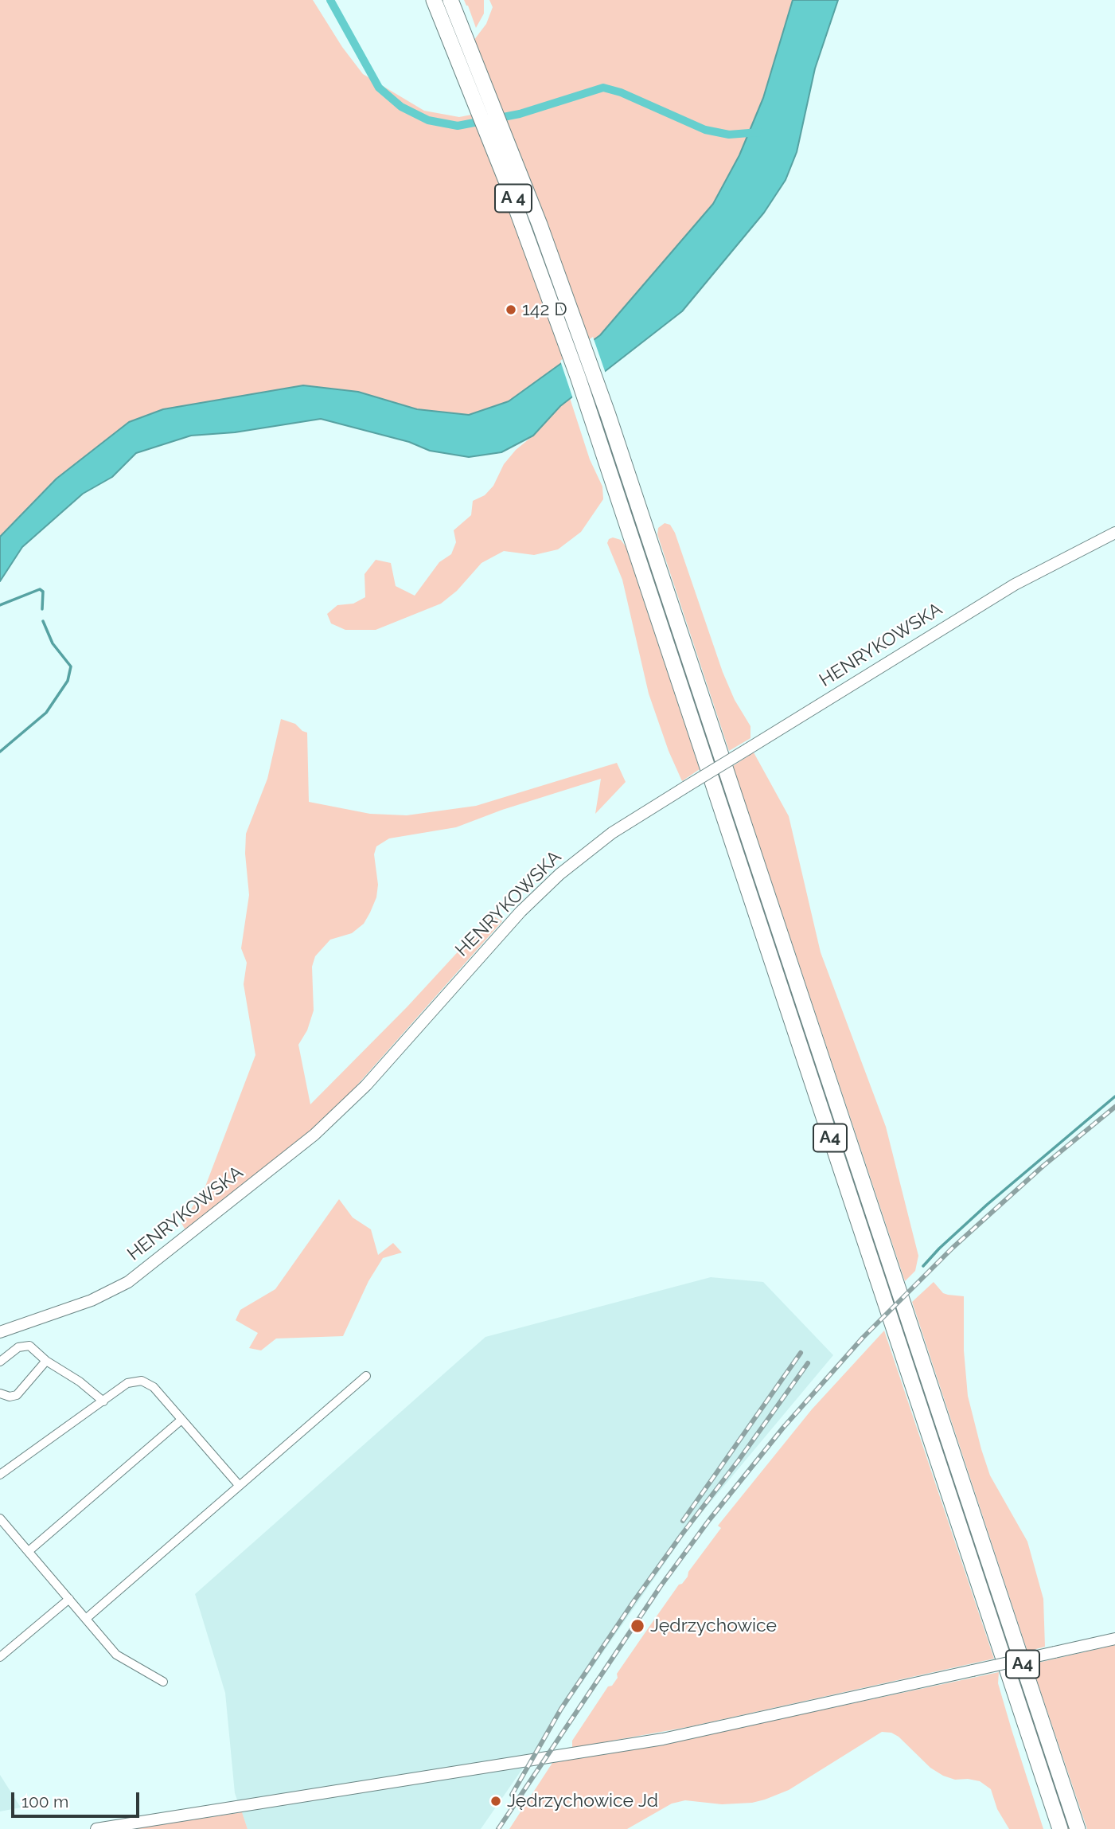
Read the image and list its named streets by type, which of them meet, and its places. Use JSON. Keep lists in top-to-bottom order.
{
  "streets": {
    "highway": ["A 4", "A4"],
    "main road": ["HENRYKOWSKA"]
  },
  "crossings": [
    ["A 4", "A4"]
  ],
  "places": ["142 D", "Jędrzychowice", "Jędrzychowice Jd"],
  "scale_bar": "100 m"
}
